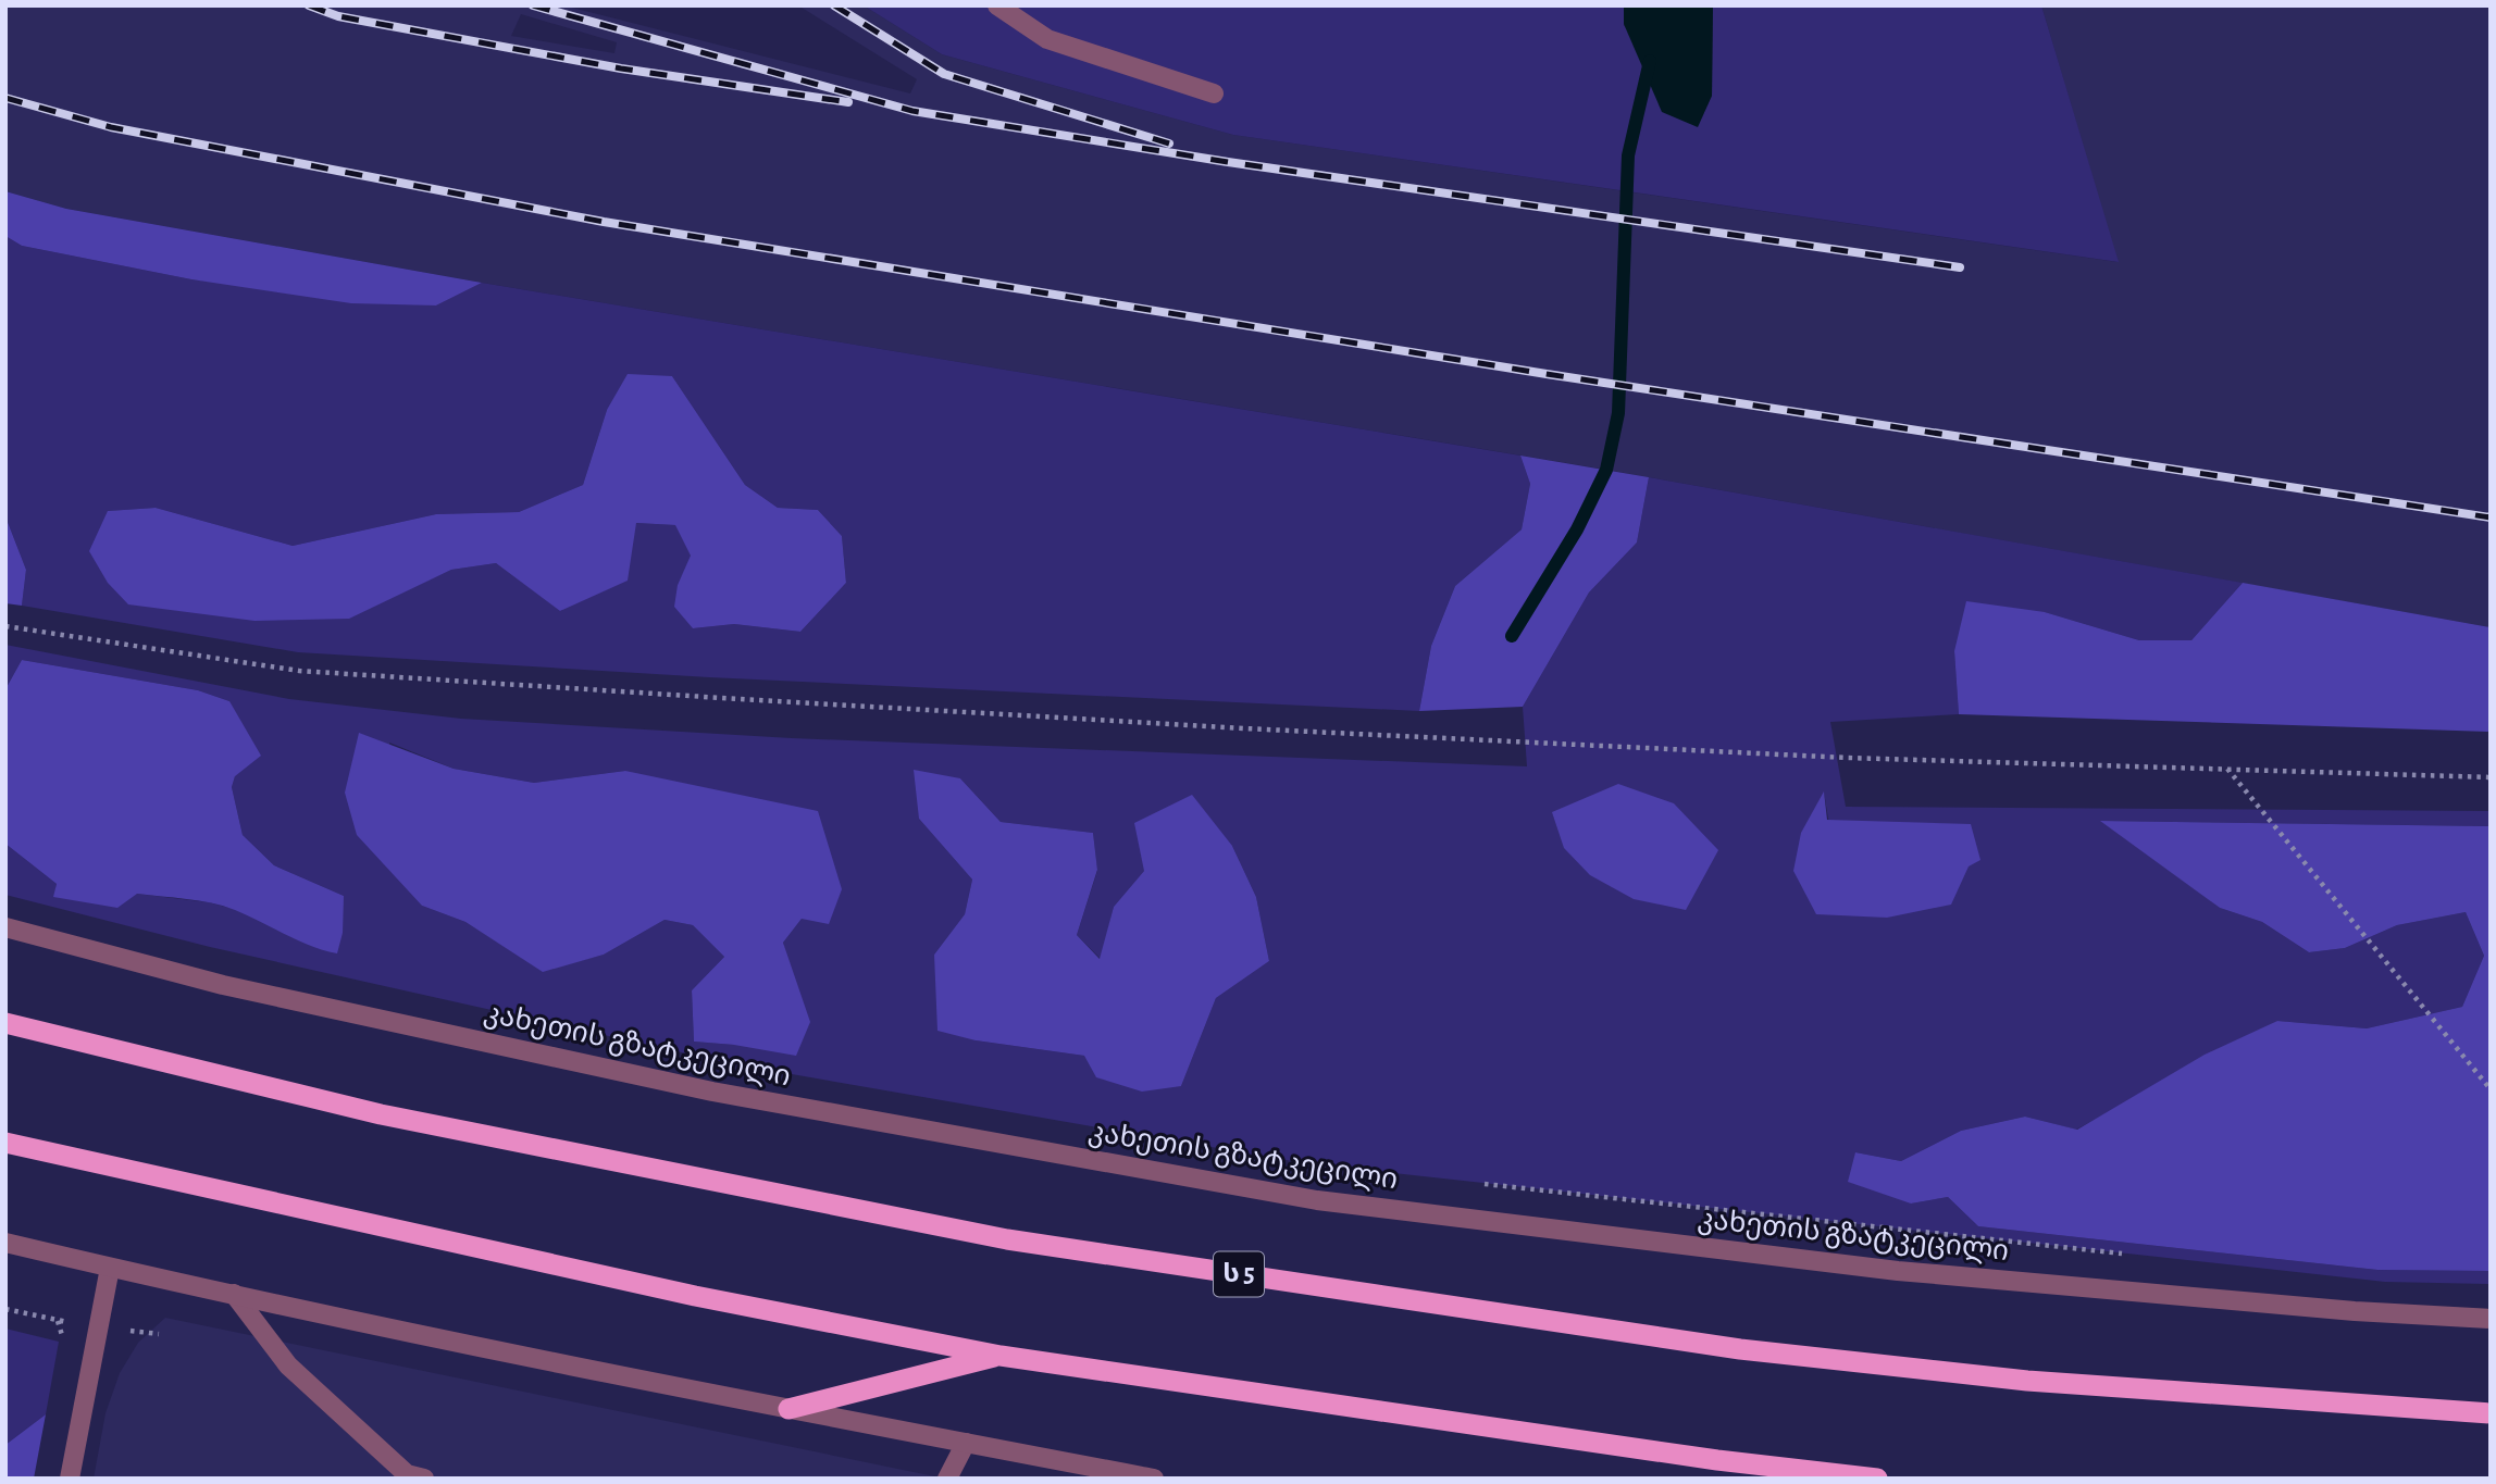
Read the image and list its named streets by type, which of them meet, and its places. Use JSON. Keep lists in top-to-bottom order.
{
  "streets": {
    "highway": ["ს 5"],
    "street": ["კახეთის გზატკეცილი"]
  }
}
